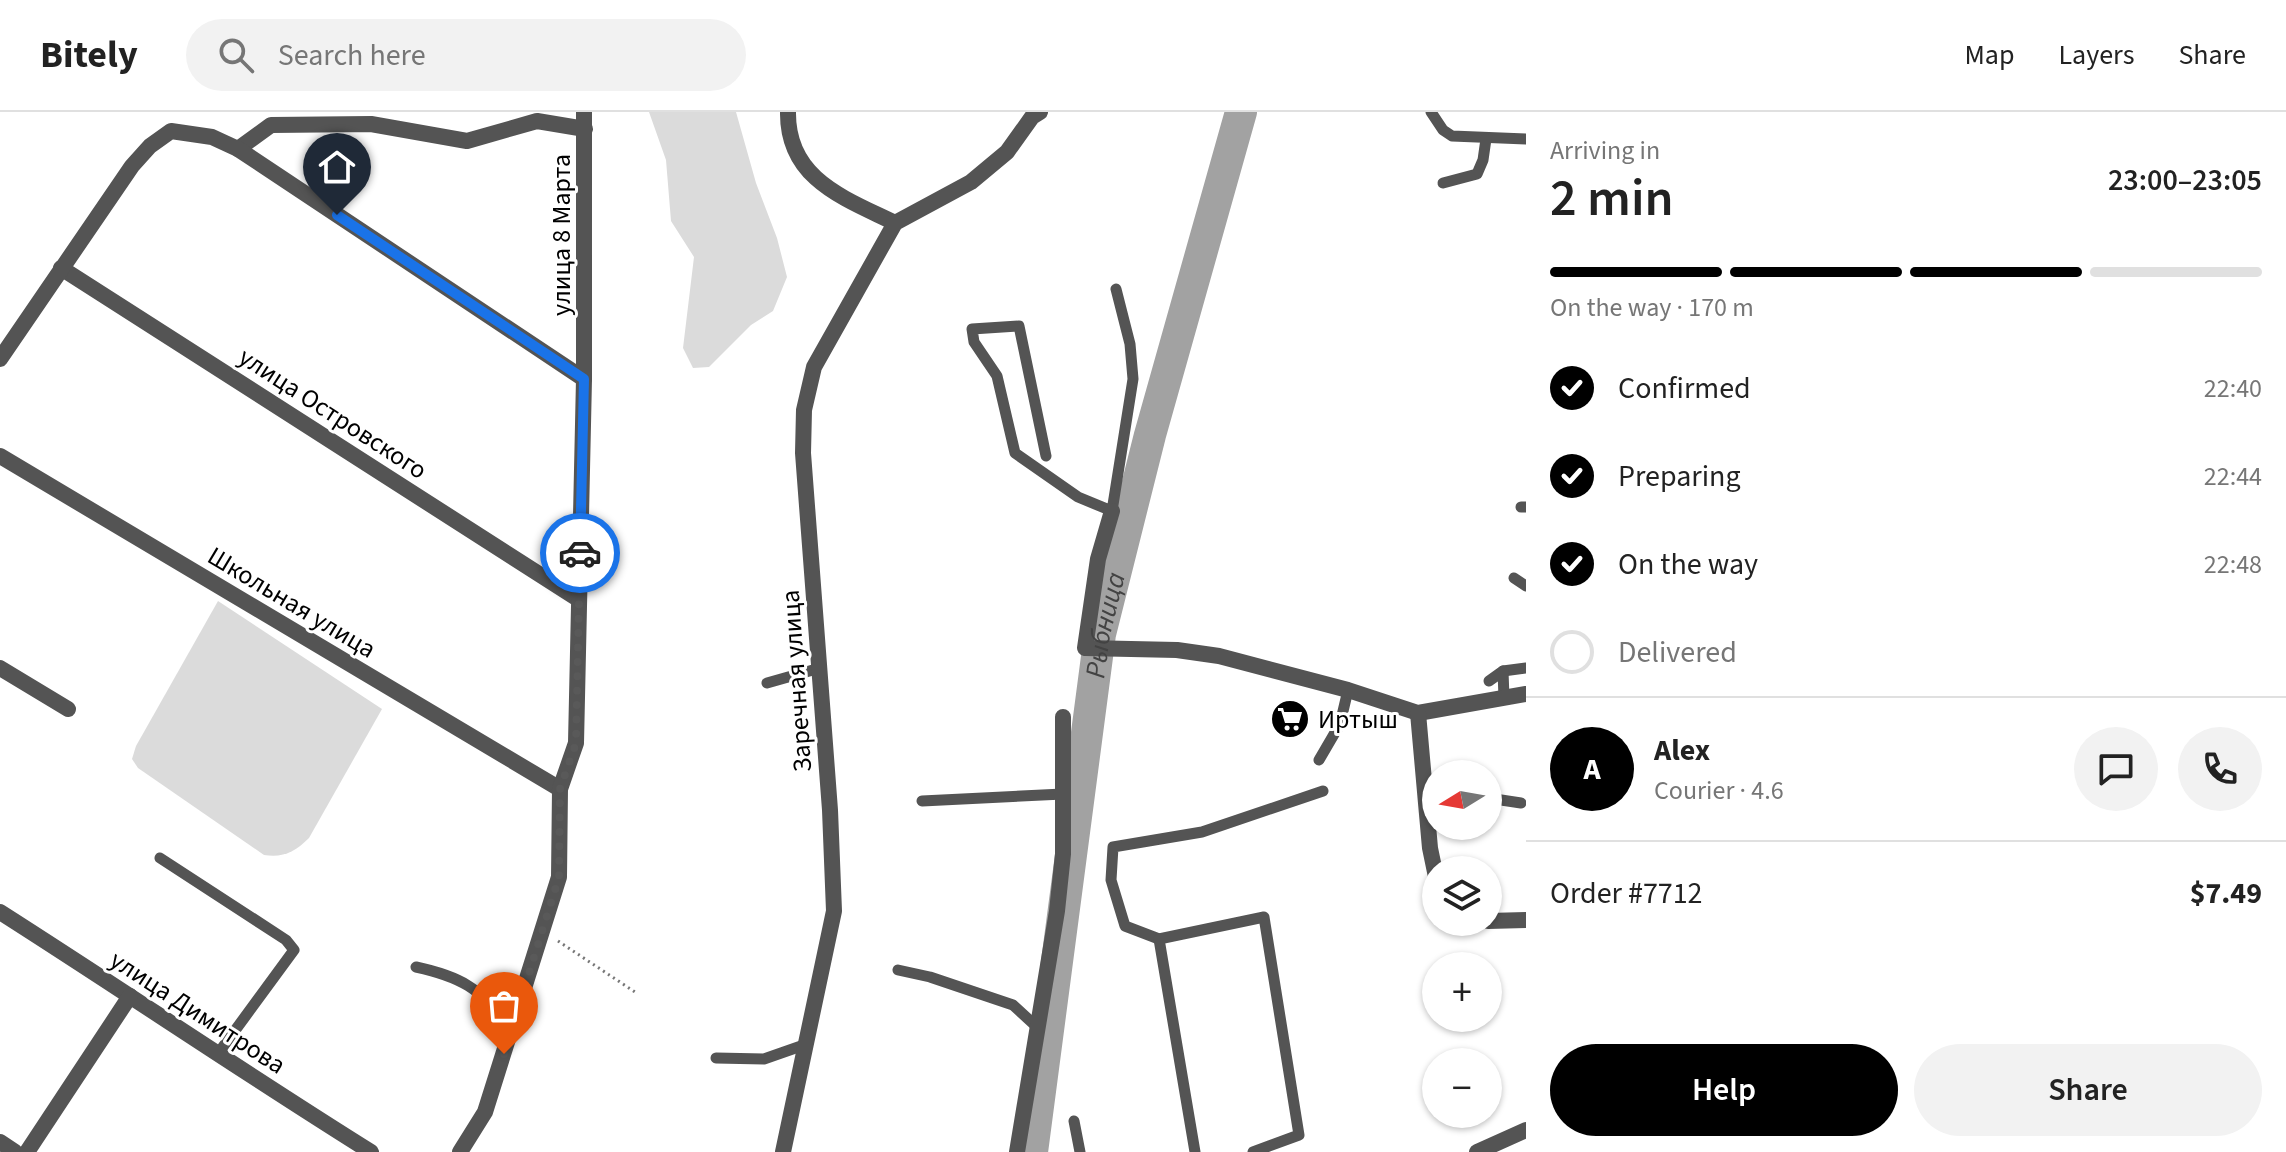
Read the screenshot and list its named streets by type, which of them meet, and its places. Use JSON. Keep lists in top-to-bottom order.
{
  "streets": {
    "street": [
      "улица 8 Марта",
      "улица Островского",
      "Школьная улица",
      "Заречная улица",
      "улица Димитрова"
    ]
  },
  "crossings": [
    ["улица 8 Марта", "улица Островского"],
    ["улица 8 Марта", "Школьная улица"]
  ],
  "water": ["Рыбница"],
  "places": {
    "supermarket": ["Иртыш"]
  },
  "north": "left",
  "page": {
    "header": "Bitely",
    "search": "Search here",
    "nav": ["Map", "Layers", "Share"],
    "heading": ["2 min", "Arriving in", "23:00–23:05"],
    "panel": [
      "Alex",
      "Courier · 4.6",
      "Order #7712",
      "$7.49"
    ],
    "bar": "On the way · 170 m",
    "list": [
      ["Confirmed", "22:40"],
      ["Preparing", "22:44"],
      ["On the way", "22:48"],
      "Delivered"
    ],
    "round": "A",
    "map_buttons": ["+", "−"],
    "buttons": ["Help", "Share"]
  }
}
